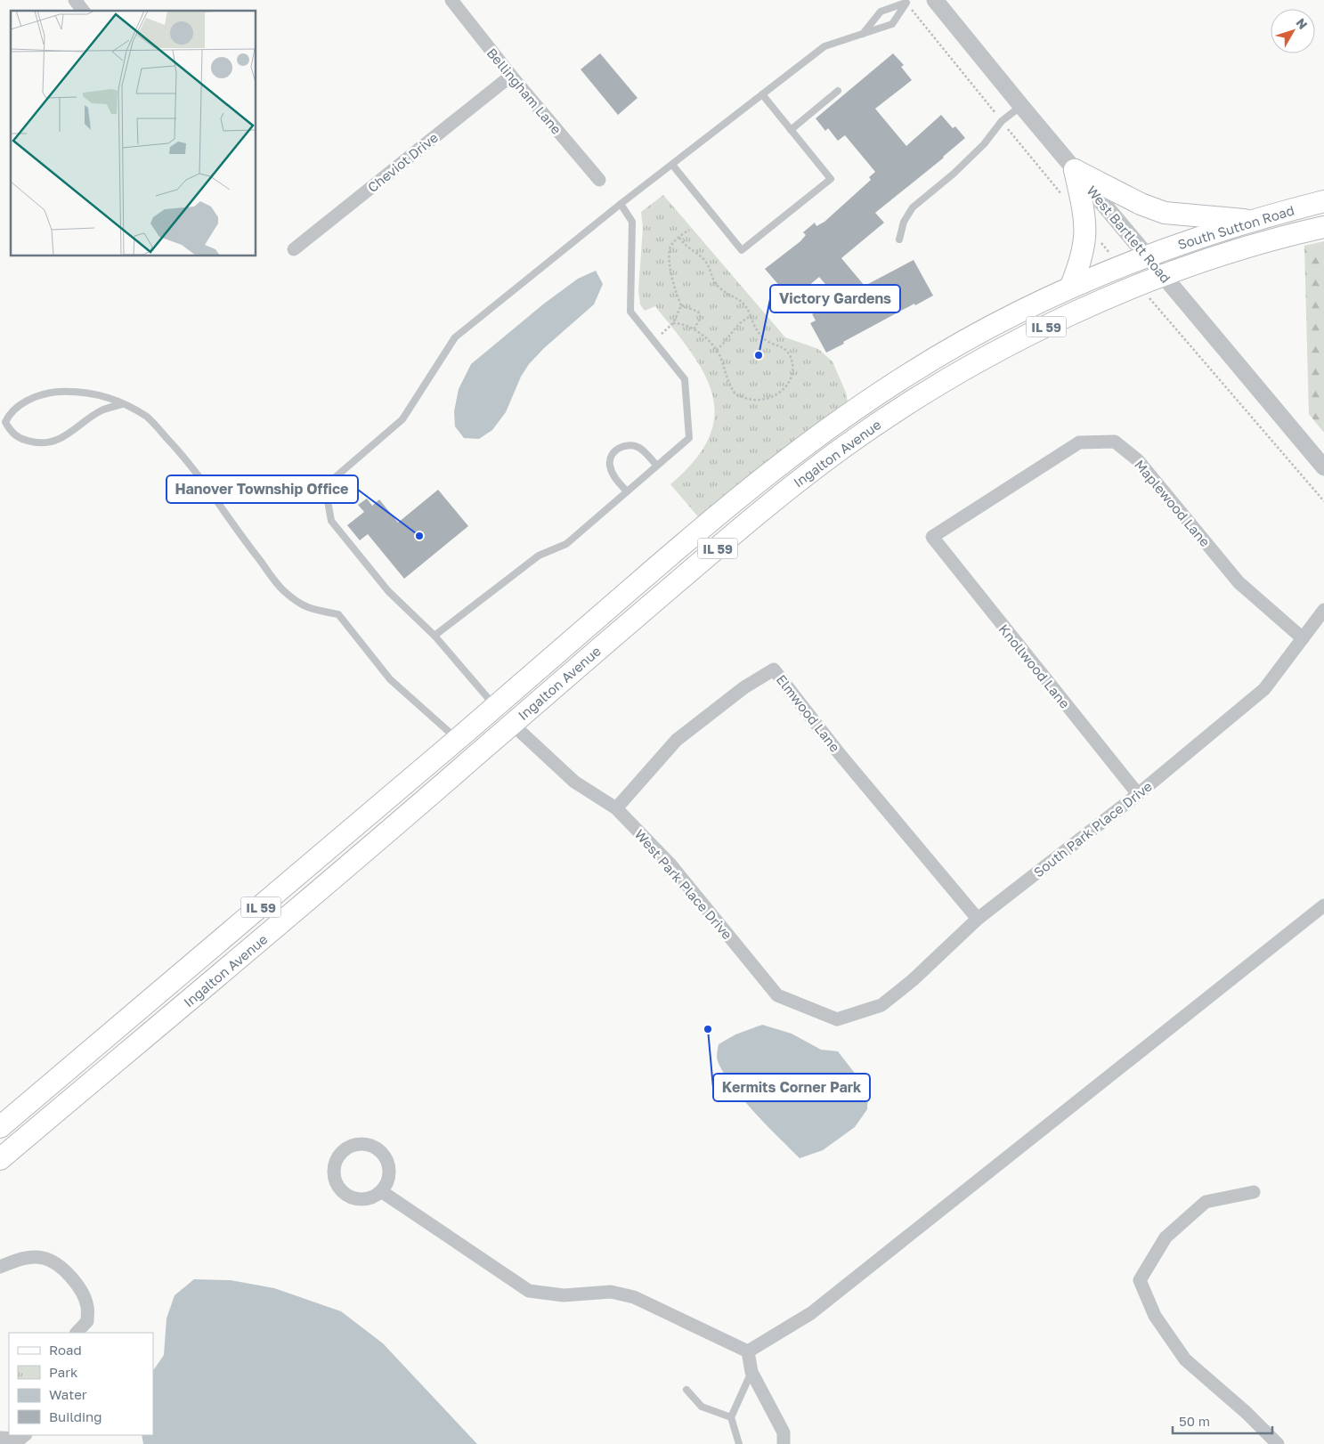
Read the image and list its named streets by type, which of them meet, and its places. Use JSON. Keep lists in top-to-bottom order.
{
  "streets": {
    "main road": ["South Sutton Road", "IL 59", "Ingalton Avenue"],
    "street": [
      "Bellingham Lane",
      "Cheviot Drive",
      "West Bartlett Road",
      "Maplewood Lane",
      "Knollwood Lane",
      "Elmwood Lane",
      "South Park Place Drive",
      "West Park Place Drive"
    ]
  },
  "crossings": [
    ["Bellingham Lane", "Cheviot Drive"],
    ["South Sutton Road", "West Bartlett Road"],
    ["South Sutton Road", "Ingalton Avenue"],
    ["West Bartlett Road", "Ingalton Avenue"],
    ["Ingalton Avenue", "West Park Place Drive"],
    ["Maplewood Lane", "Knollwood Lane"],
    ["Maplewood Lane", "South Park Place Drive"],
    ["Knollwood Lane", "South Park Place Drive"],
    ["Elmwood Lane", "South Park Place Drive"],
    ["Elmwood Lane", "West Park Place Drive"],
    ["South Park Place Drive", "West Park Place Drive"]
  ],
  "places": ["Victory Gardens", "Hanover Township Office", "Kermits Corner Park"],
  "legend": [
    "Road",
    "Park",
    "Water",
    "Building"
  ],
  "scale_bar": "50 m",
  "north": "top right"
}
